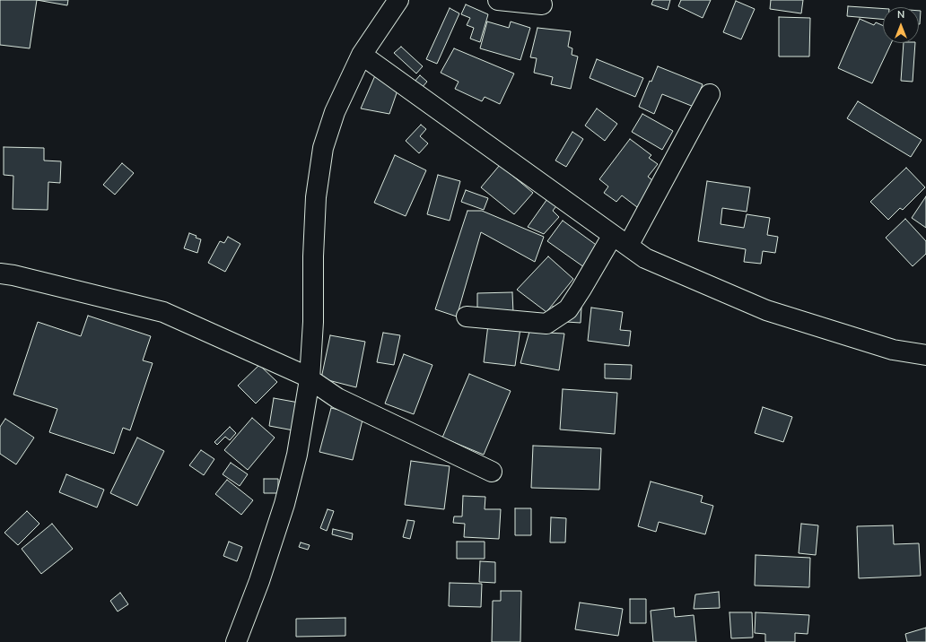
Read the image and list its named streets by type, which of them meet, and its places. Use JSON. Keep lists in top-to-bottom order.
{
  "north": "top"
}
